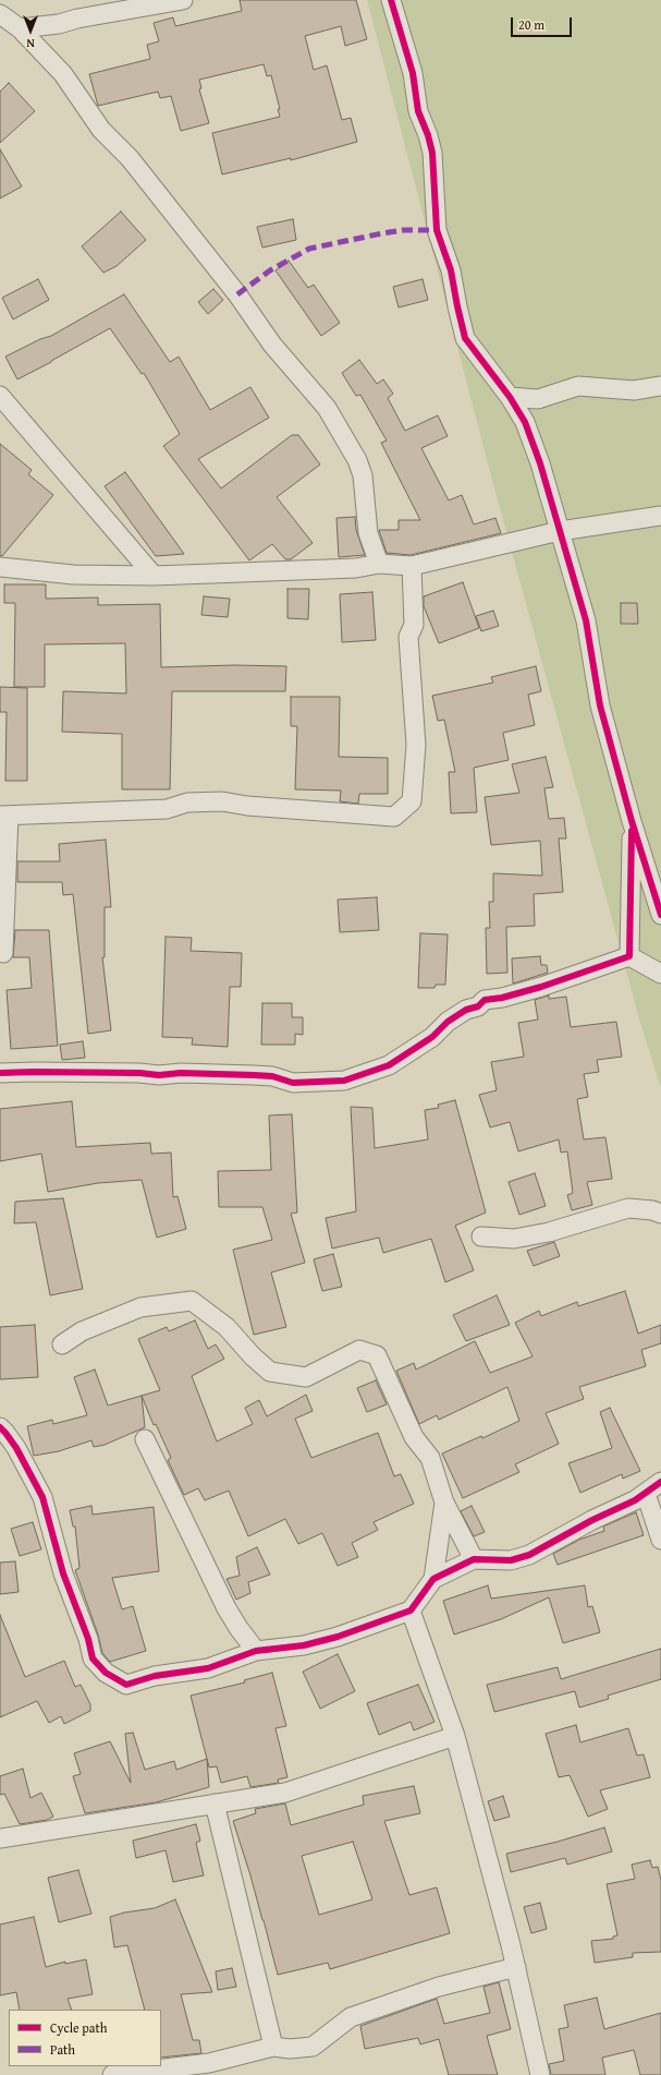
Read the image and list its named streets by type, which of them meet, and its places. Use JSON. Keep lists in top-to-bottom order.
{
  "legend": ["Cycle path", "Path"],
  "scale_bar": "20 m",
  "north": "bottom"
}
